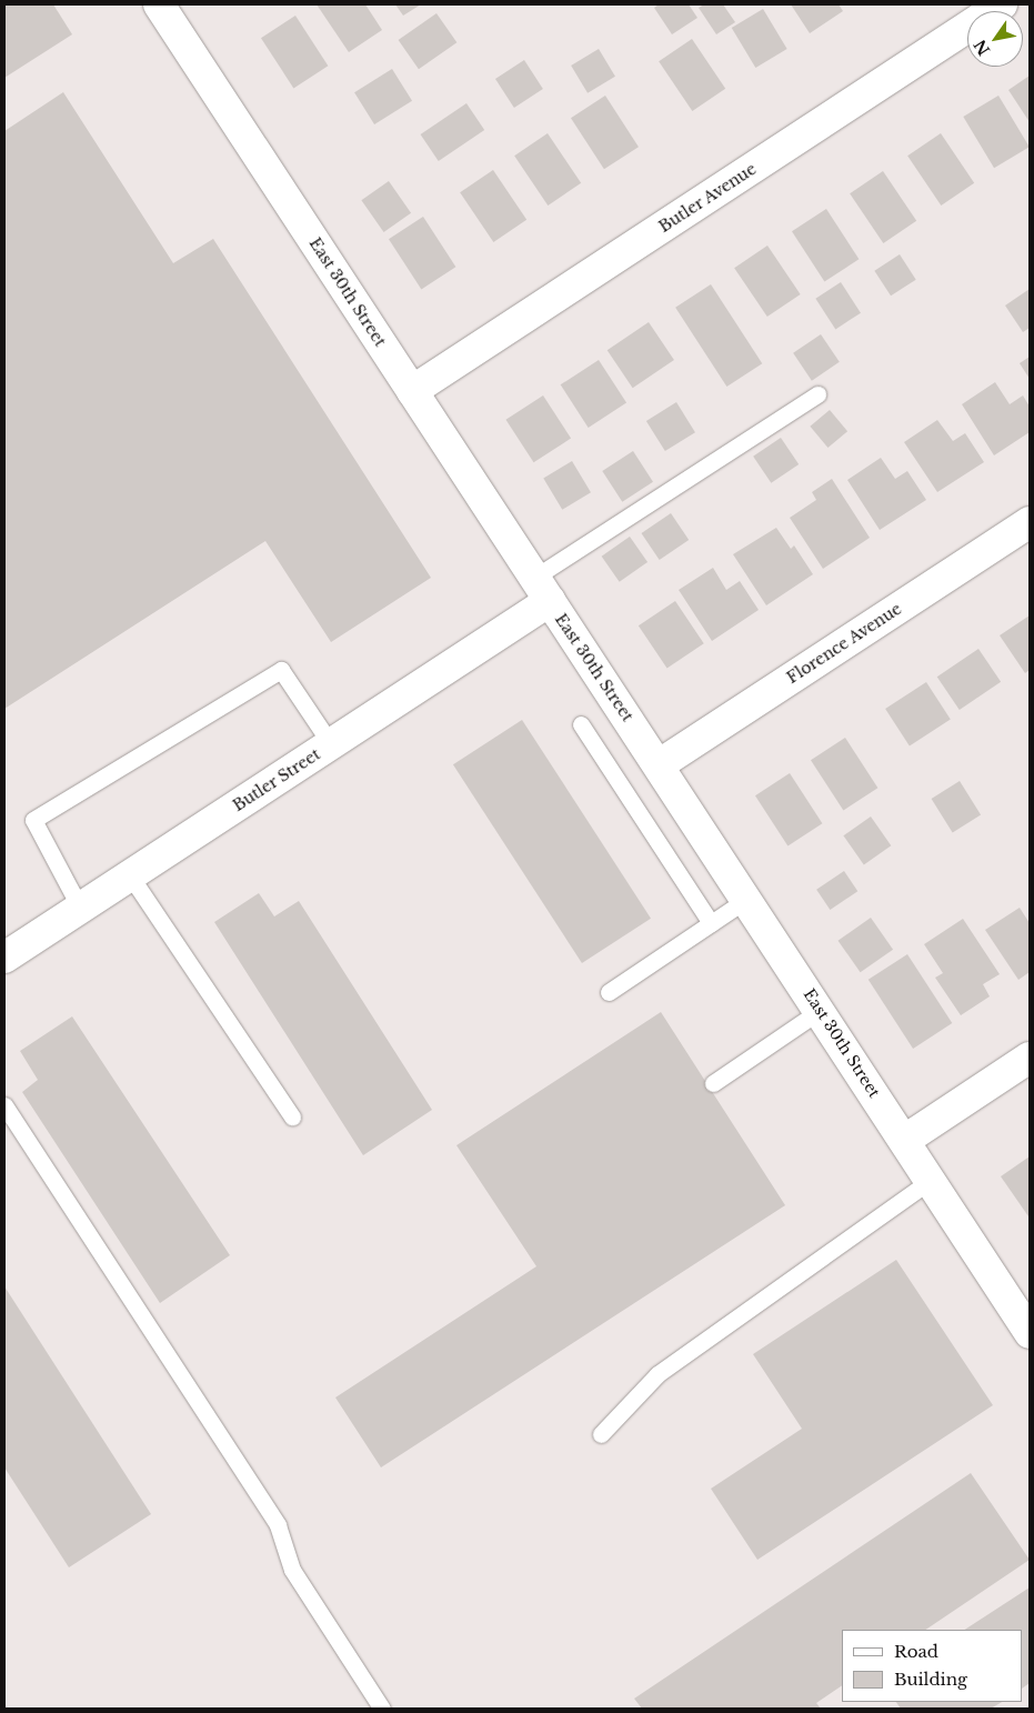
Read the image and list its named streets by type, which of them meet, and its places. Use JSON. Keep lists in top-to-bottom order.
{
  "streets": {
    "street": [
      "Butler Avenue",
      "East 30th Street",
      "Florence Avenue",
      "Butler Street"
    ]
  },
  "crossings": [
    ["Butler Avenue", "East 30th Street"],
    ["East 30th Street", "Florence Avenue"],
    ["East 30th Street", "Butler Street"]
  ],
  "legend": ["Road", "Building"],
  "north": "bottom left"
}
